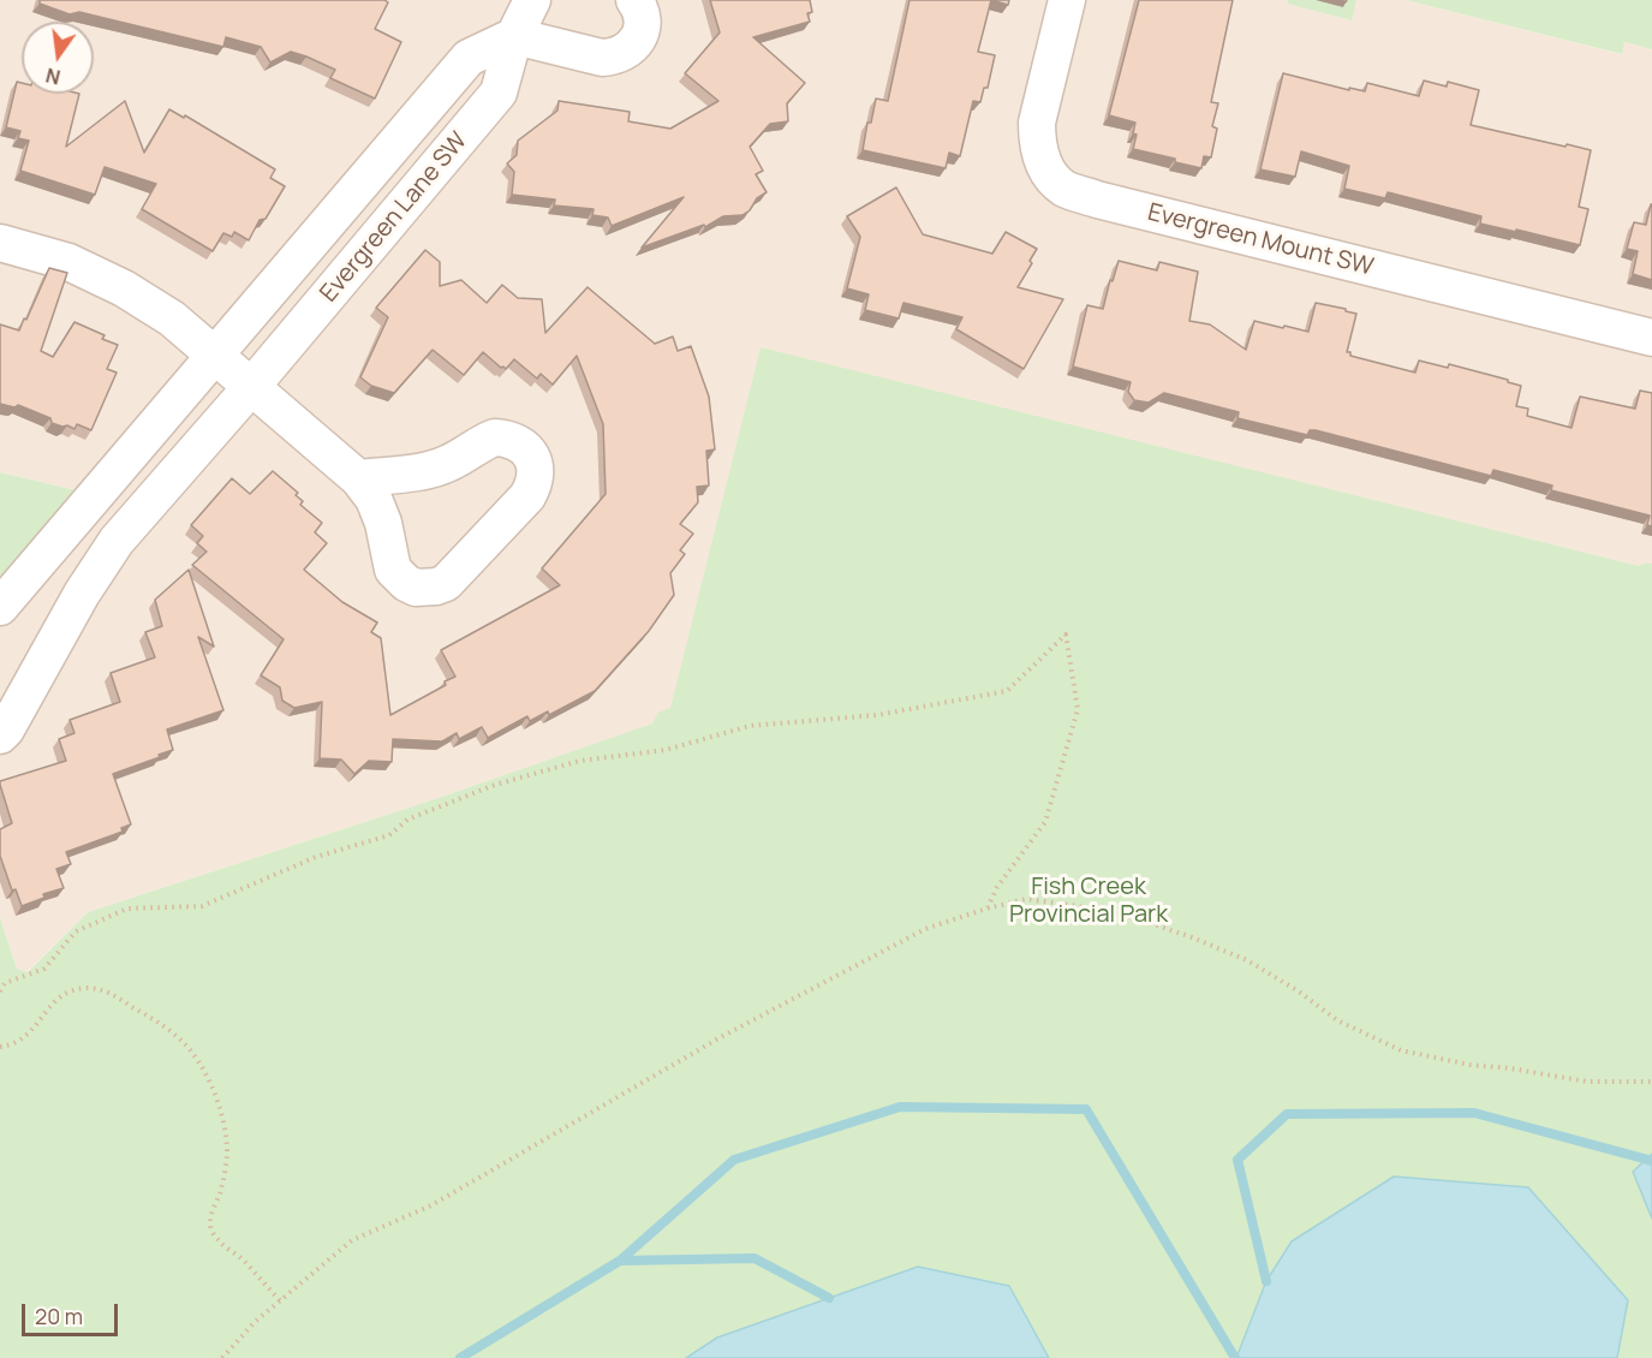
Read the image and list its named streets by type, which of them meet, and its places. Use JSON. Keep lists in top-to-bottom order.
{
  "streets": {
    "street": ["Evergreen Lane SW", "Evergreen Mount SW"]
  },
  "parks": ["Fish Creek Provincial Park"],
  "scale_bar": "20 m",
  "north": "bottom"
}
